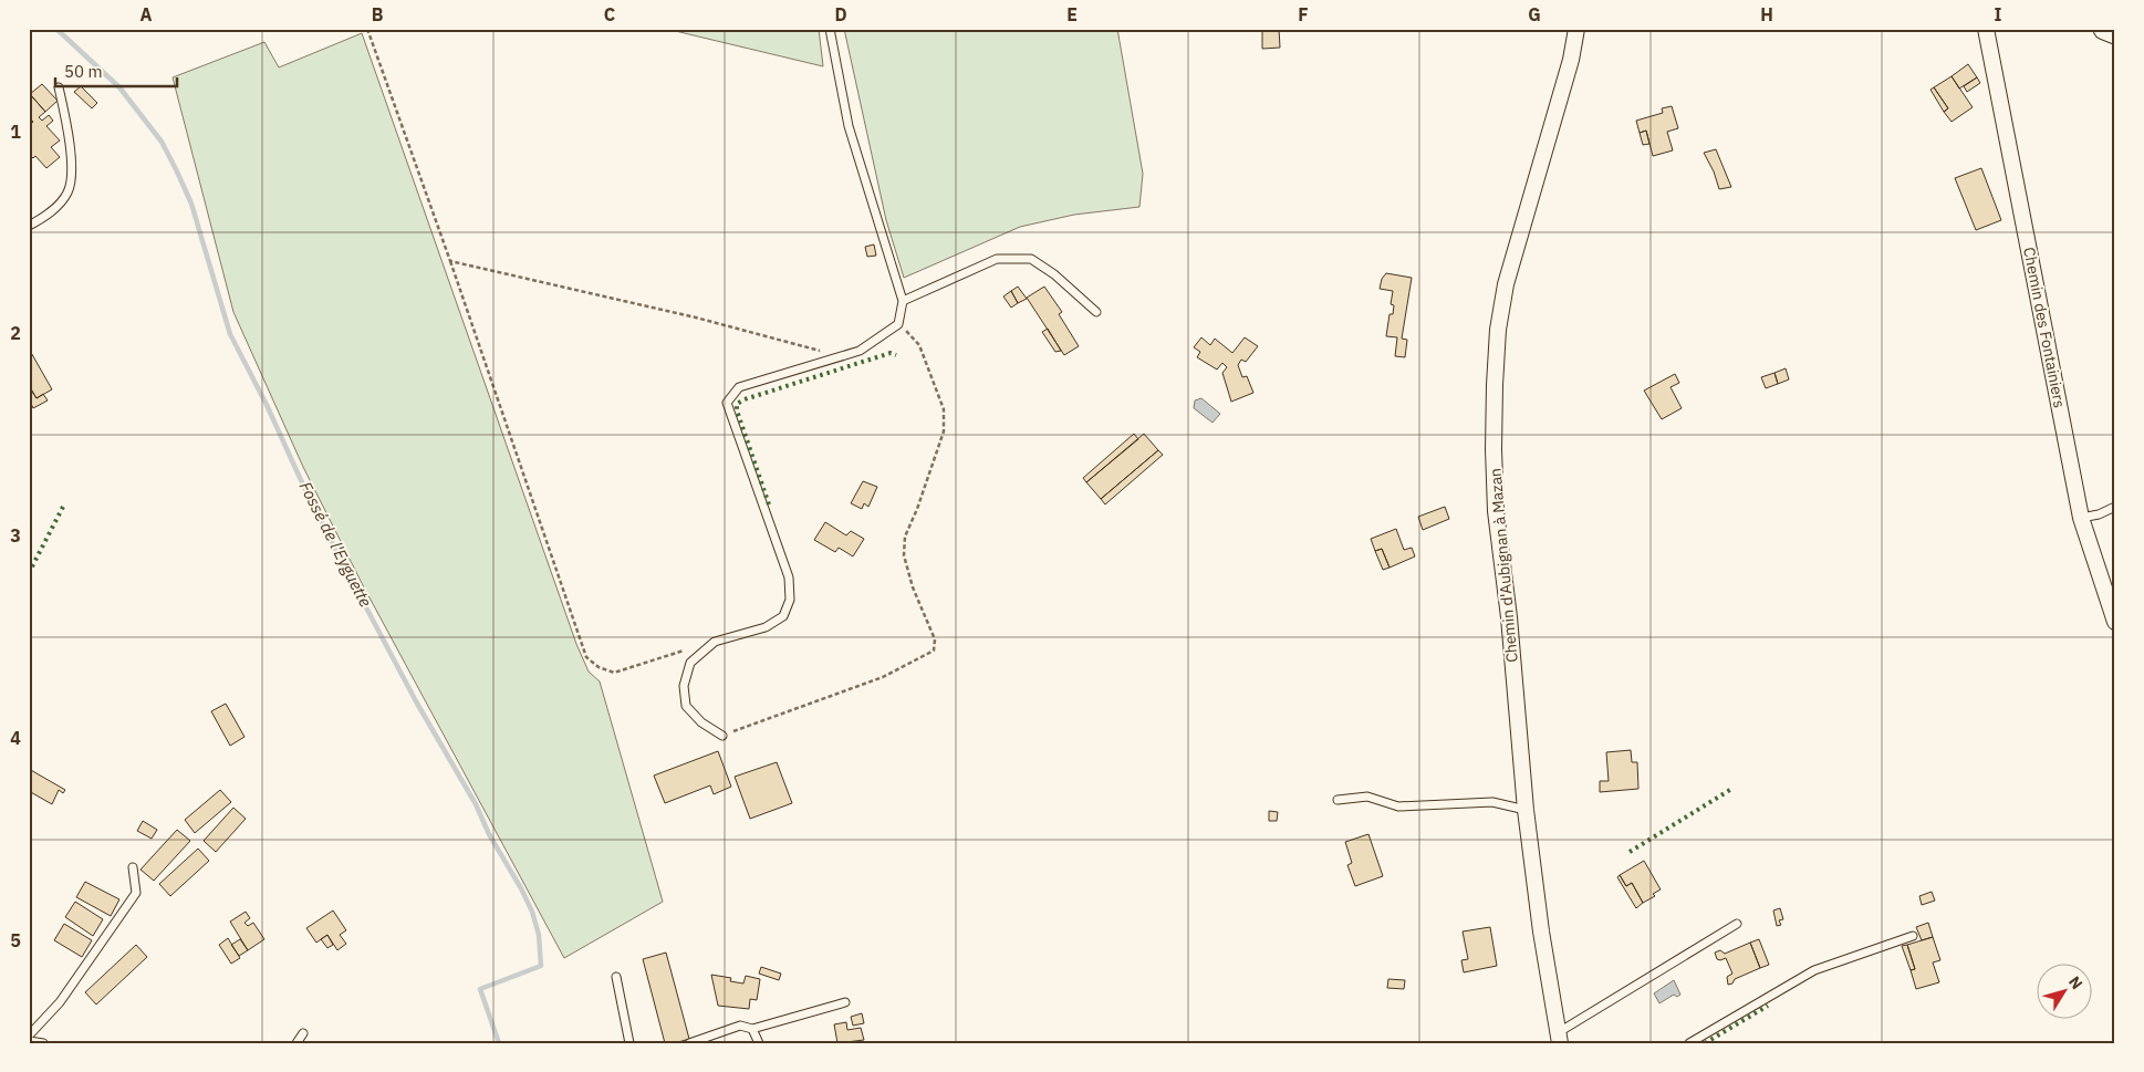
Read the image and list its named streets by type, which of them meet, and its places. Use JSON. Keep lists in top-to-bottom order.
{
  "streets": {
    "street": ["Chemin des Fontainiers", "Chemin d'Aubignan à Mazan"]
  },
  "water": ["Fossé de l'Eyguette"],
  "scale_bar": "50 m",
  "north": "top right",
  "grid": {
    "columns": [
      "A",
      "B",
      "C",
      "D",
      "E",
      "F",
      "G",
      "H",
      "I"
    ],
    "rows": [
      "1",
      "2",
      "3",
      "4",
      "5"
    ]
  }
}
